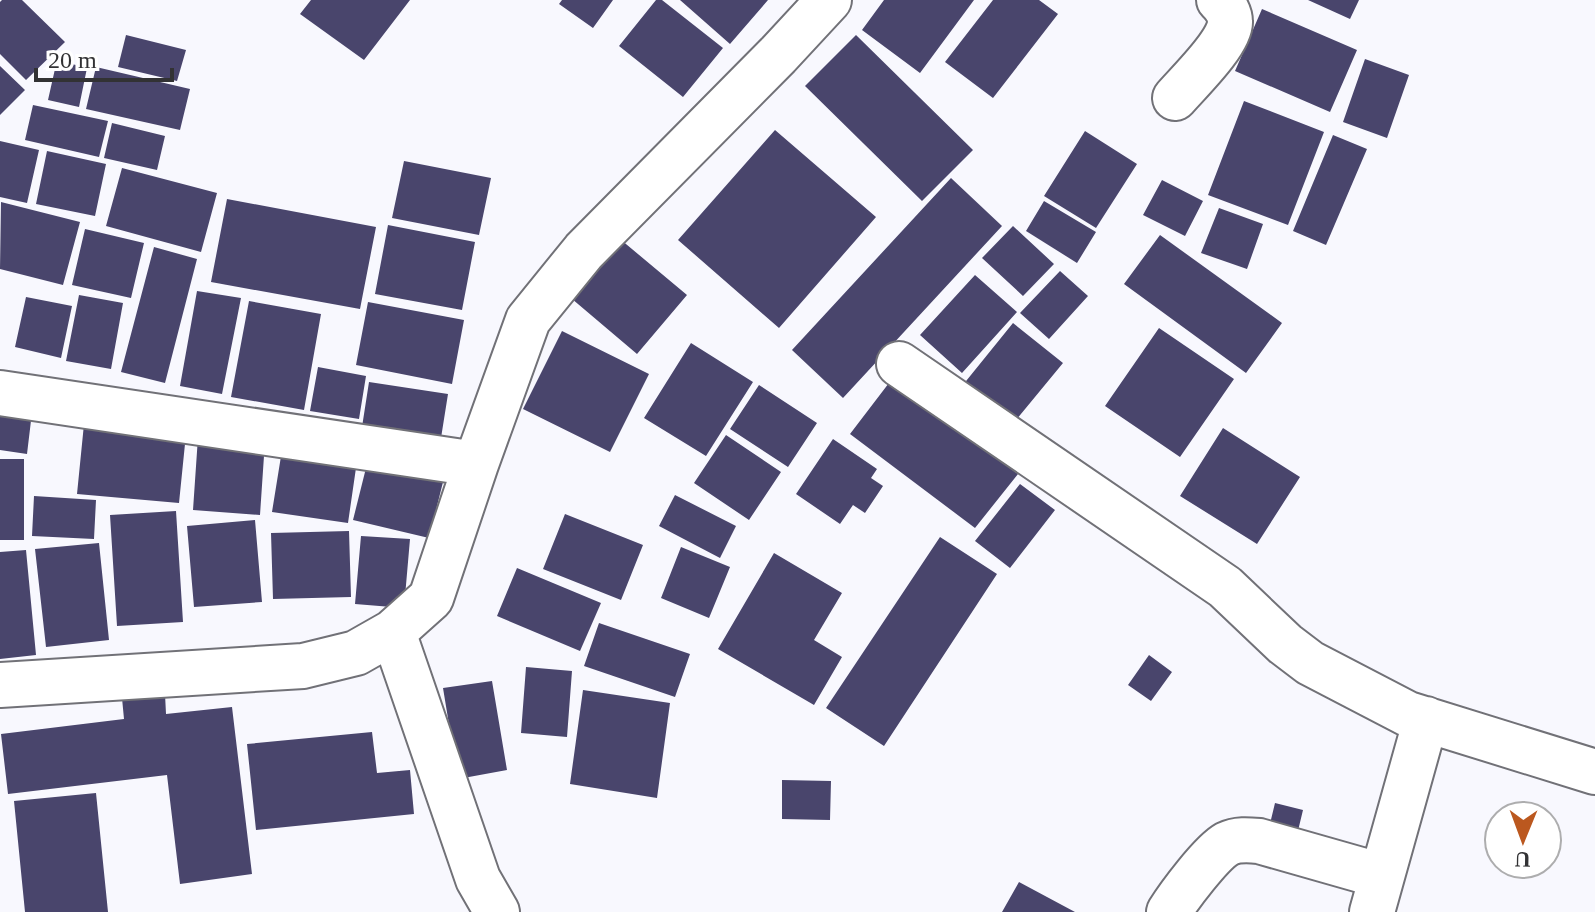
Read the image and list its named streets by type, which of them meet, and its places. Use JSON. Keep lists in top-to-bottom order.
{
  "scale_bar": "20 m",
  "north": "bottom"
}
